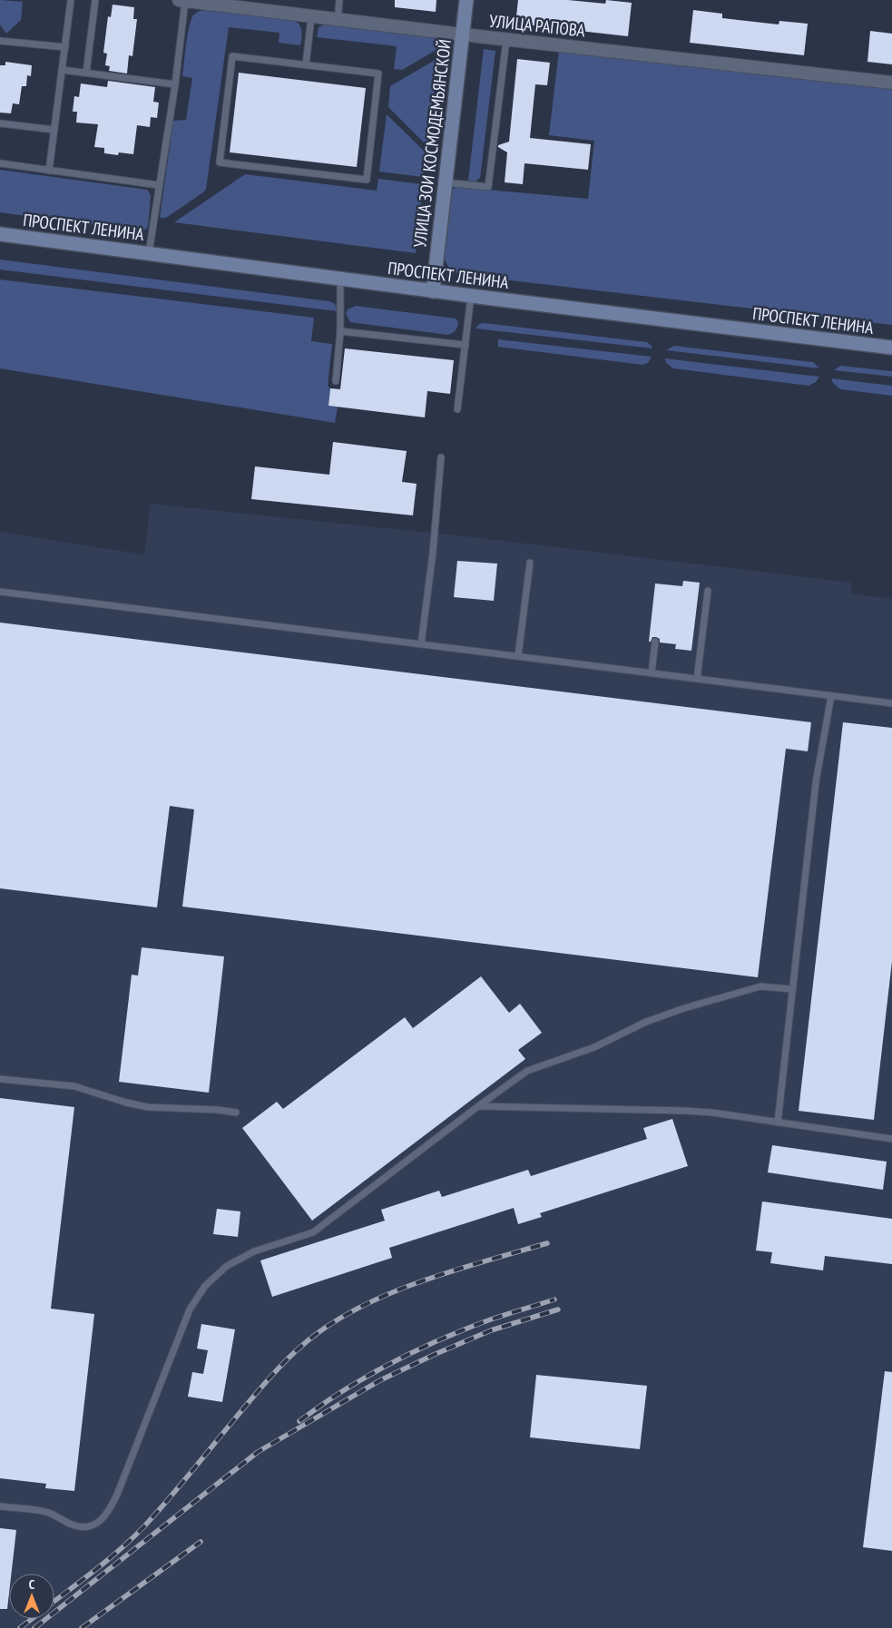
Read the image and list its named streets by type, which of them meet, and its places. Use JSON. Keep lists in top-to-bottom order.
{
  "streets": {
    "main road": ["УЛИЦА ЗОИ КОСМОДЕМЬЯНСКОЙ", "ПРОСПЕКТ ЛЕНИНА"],
    "street": ["УЛИЦА РАПОВА"]
  },
  "crossings": [
    ["УЛИЦА РАПОВА", "УЛИЦА ЗОИ КОСМОДЕМЬЯНСКОЙ"],
    ["УЛИЦА ЗОИ КОСМОДЕМЬЯНСКОЙ", "ПРОСПЕКТ ЛЕНИНА"]
  ],
  "north": "top"
}
